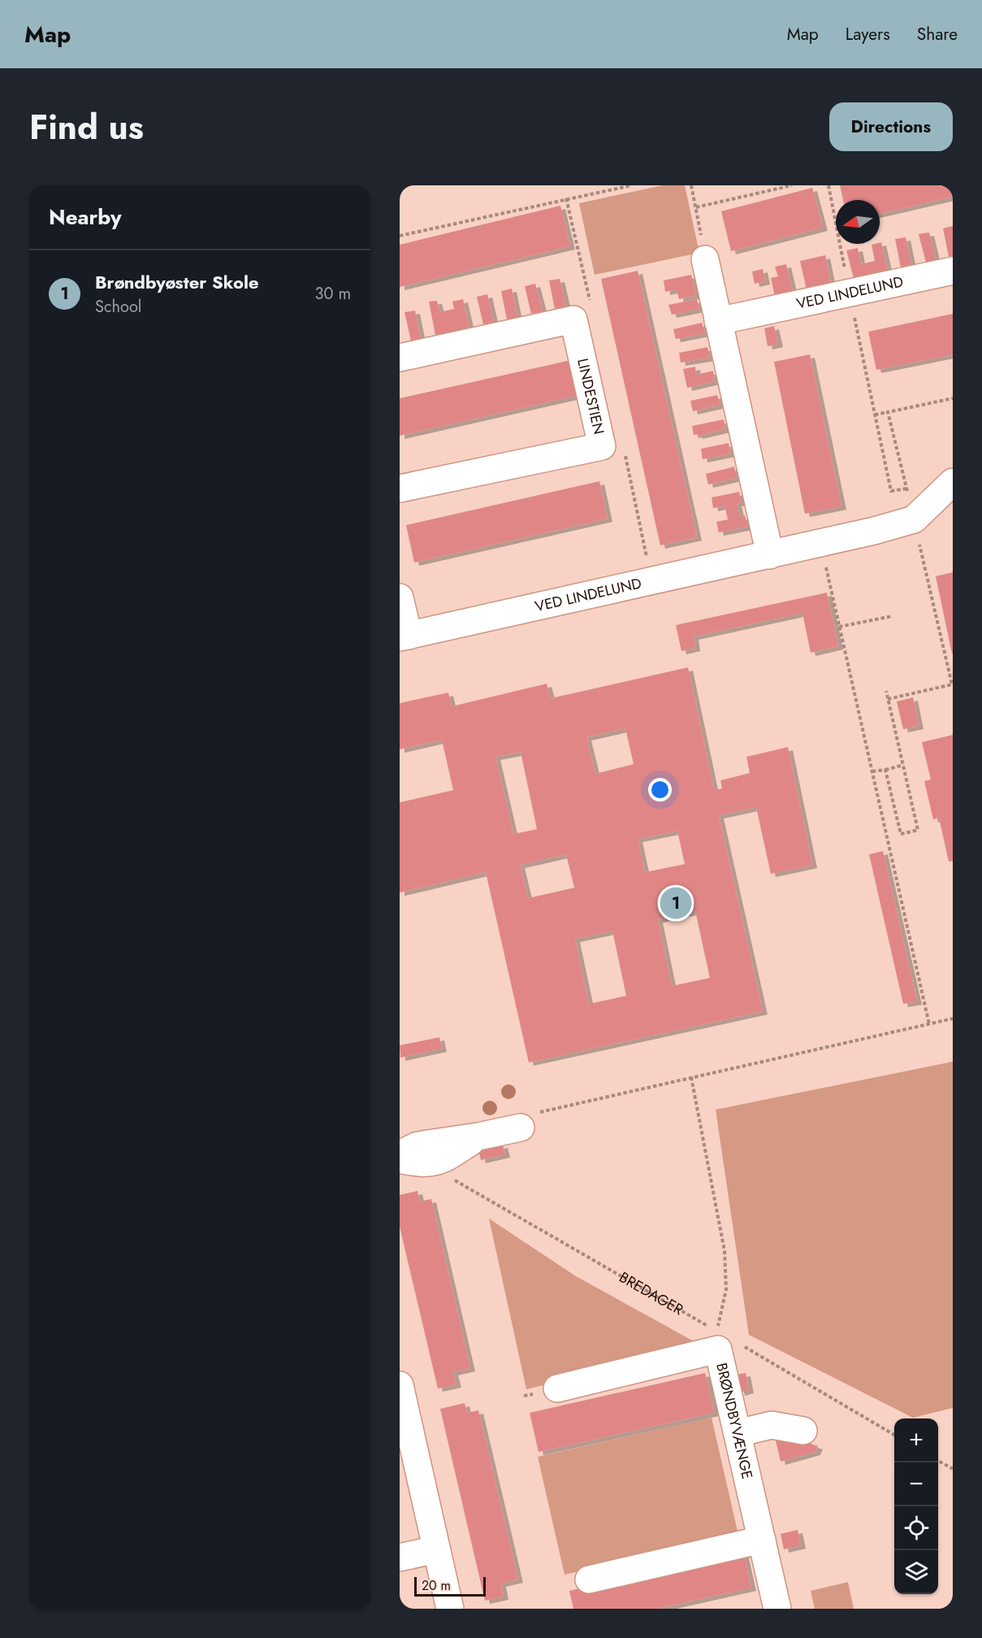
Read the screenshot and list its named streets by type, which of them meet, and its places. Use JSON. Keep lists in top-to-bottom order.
{
  "streets": {
    "street": ["VED LINDELUND", "LINDESTIEN", "BRØNDBYVÆNGE"],
    "path": ["BREDAGER"]
  },
  "crossings": [
    ["BREDAGER", "BRØNDBYVÆNGE"]
  ],
  "scale_bar": "20 m",
  "north": "left",
  "page": {
    "header": "Map",
    "nav": ["Map", "Layers", "Share"],
    "title": "Find us",
    "buttons": "Directions",
    "heading": "Nearby",
    "list": [
      {
        "mark": "1",
        "name": "Brøndbyøster Skole",
        "note": "School",
        "value": "30 m"
      }
    ],
    "pins": "1",
    "map_buttons": ["+", "−"],
    "scale": "20 m"
  }
}
